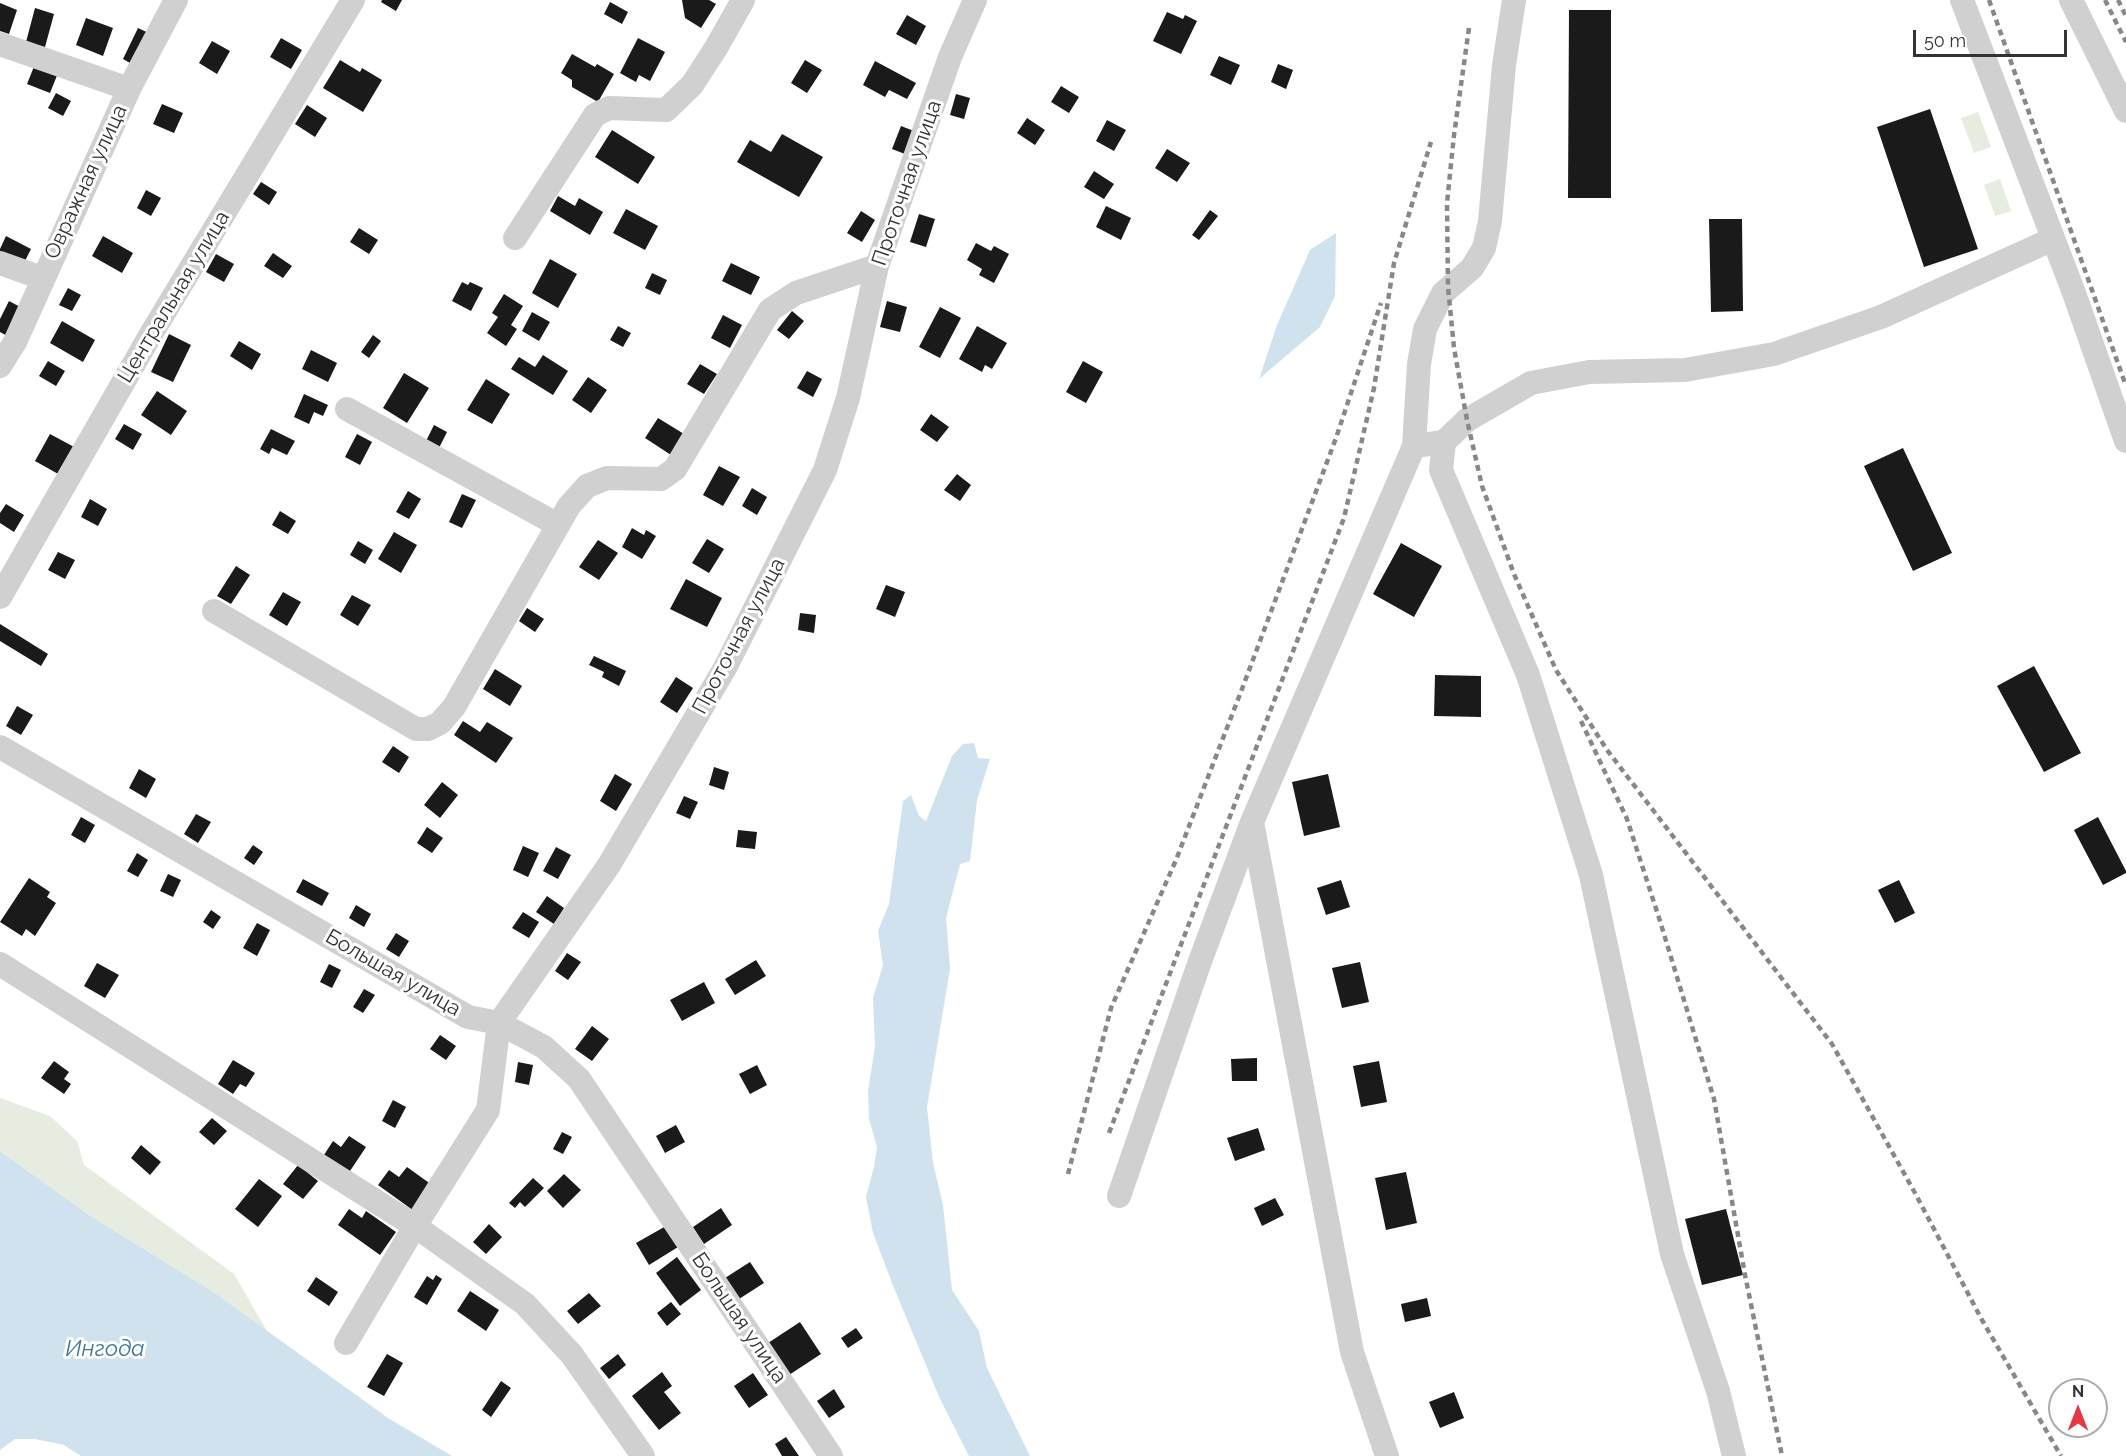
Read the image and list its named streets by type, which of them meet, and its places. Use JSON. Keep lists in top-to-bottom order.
{
  "streets": {
    "street": [
      "Овражная улица",
      "Проточная улица",
      "Центральная улица",
      "Большая улица"
    ]
  },
  "crossings": [
    ["Проточная улица", "Большая улица"]
  ],
  "water": ["Ингода"],
  "scale_bar": "50 m",
  "north": "top"
}
